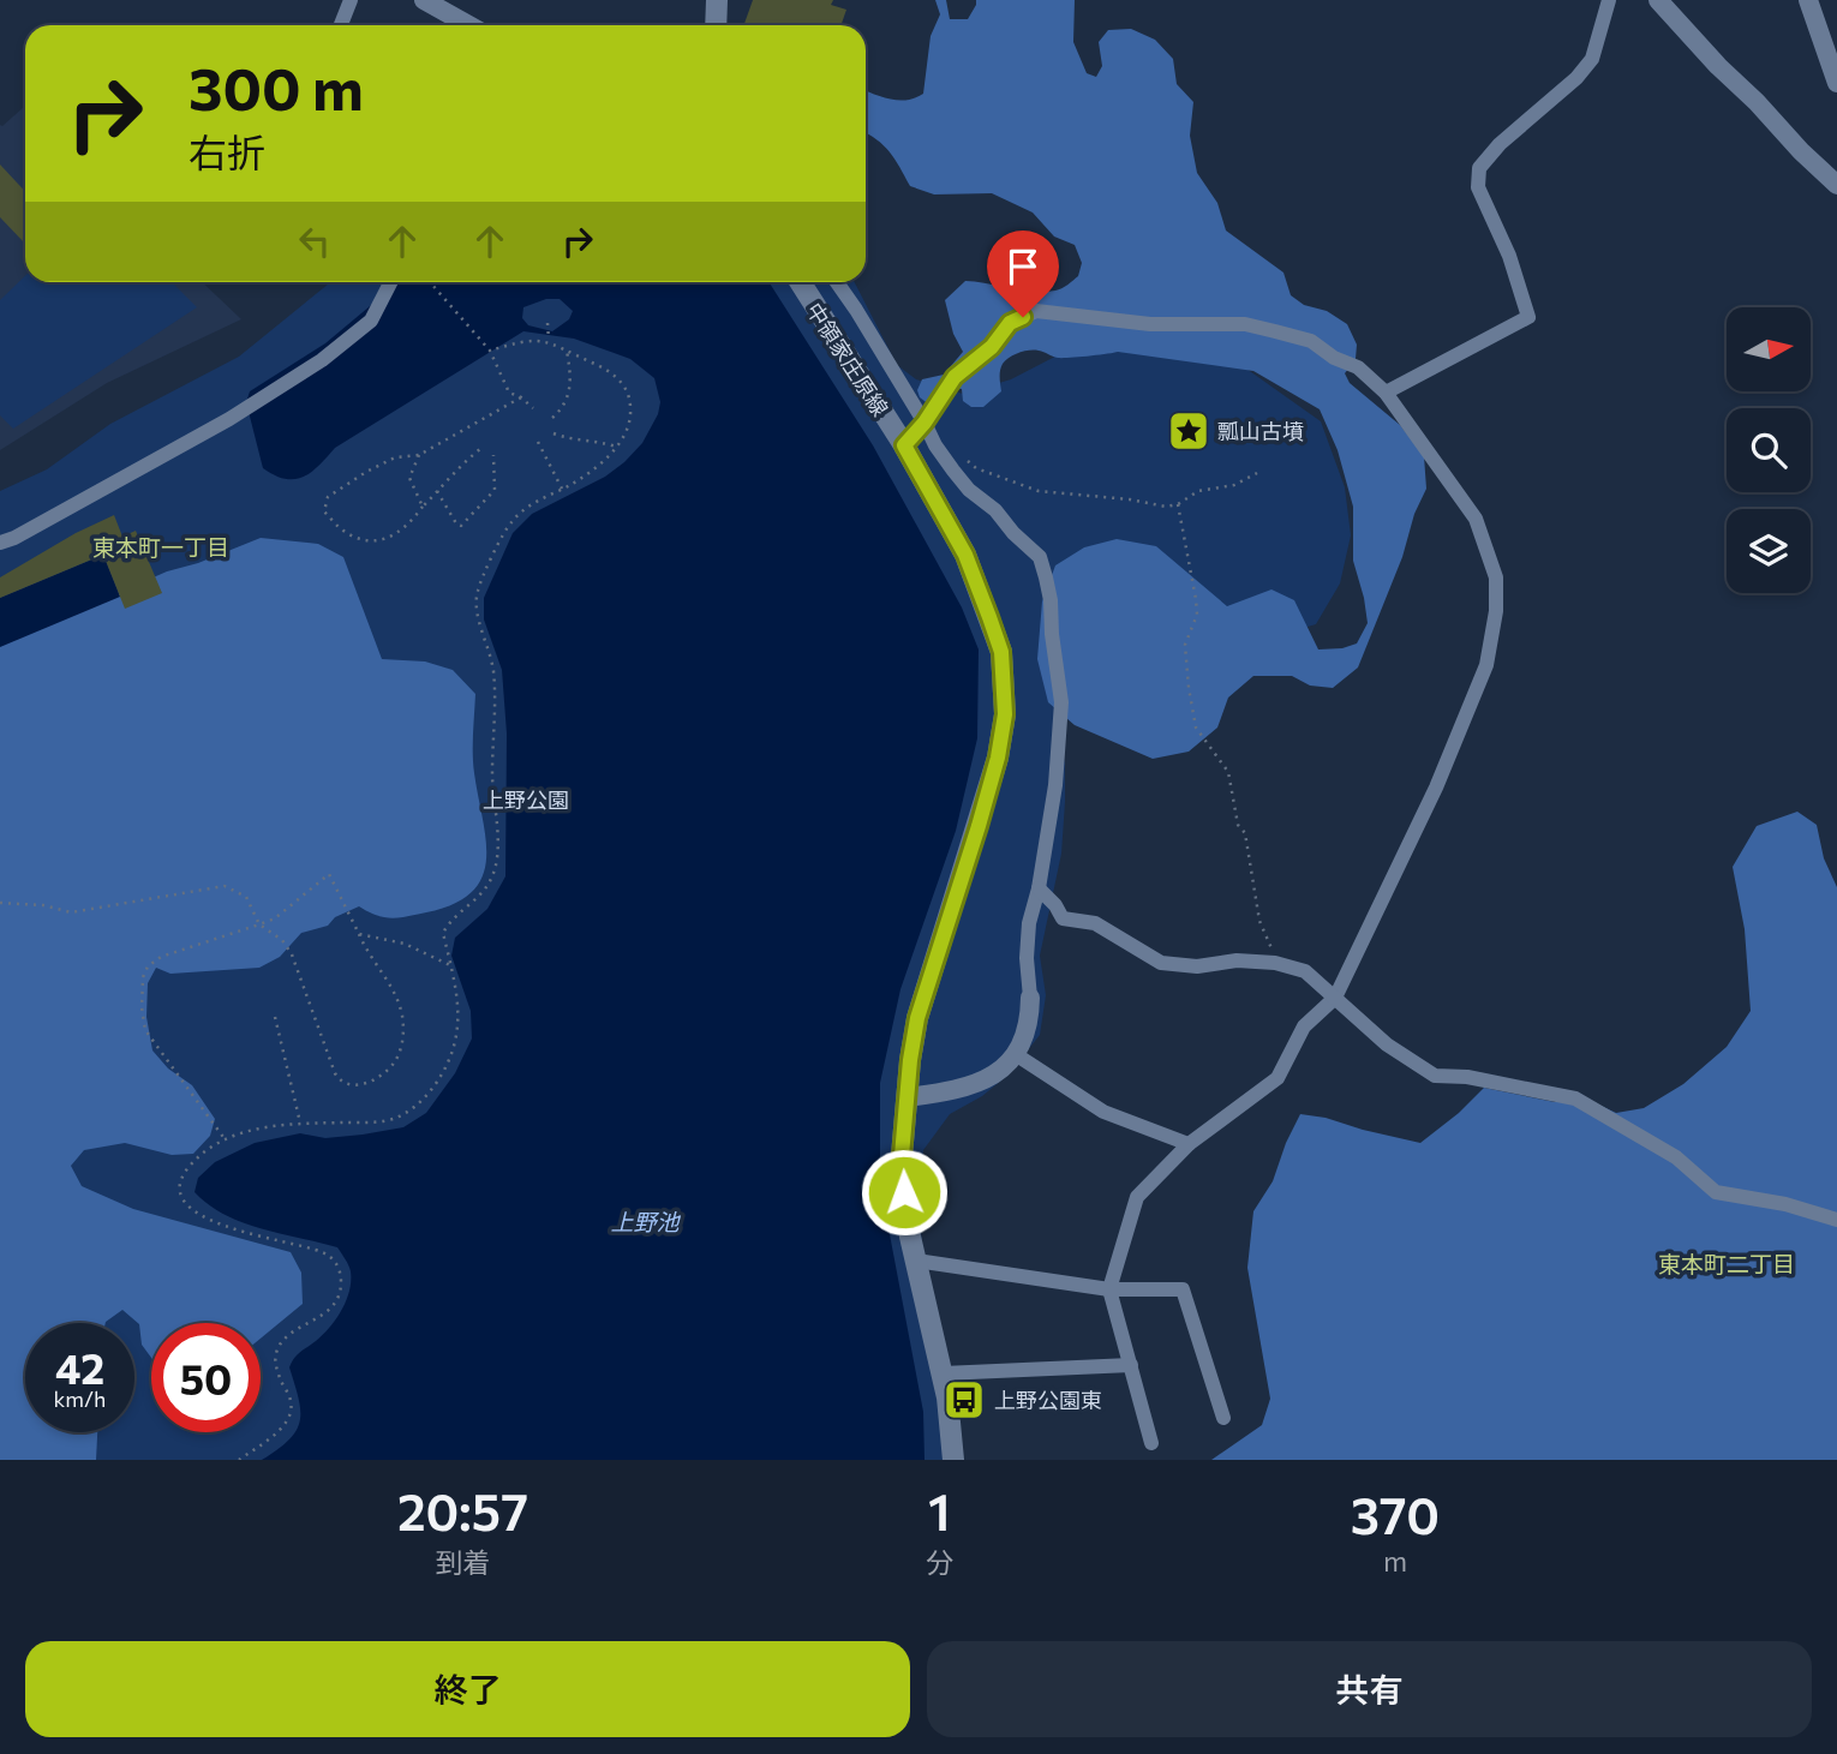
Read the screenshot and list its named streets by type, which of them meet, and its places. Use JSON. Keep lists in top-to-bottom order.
{
  "streets": {
    "main road": ["中領家庄原線"]
  },
  "districts": ["東本町一丁目", "東本町二丁目"],
  "water": ["上野池"],
  "parks": ["上野公園"],
  "places": {
    "place": ["瓢山古墳"],
    "bus stop": ["上野公園東"]
  },
  "north": "right",
  "page": {
    "turn": ["300 m", "右折"],
    "speed": "42 km/h",
    "limit": "50",
    "eta": [
      "20:57",
      "到着",
      "1",
      "分",
      "370",
      "m"
    ],
    "buttons": ["終了", "共有"]
  }
}
